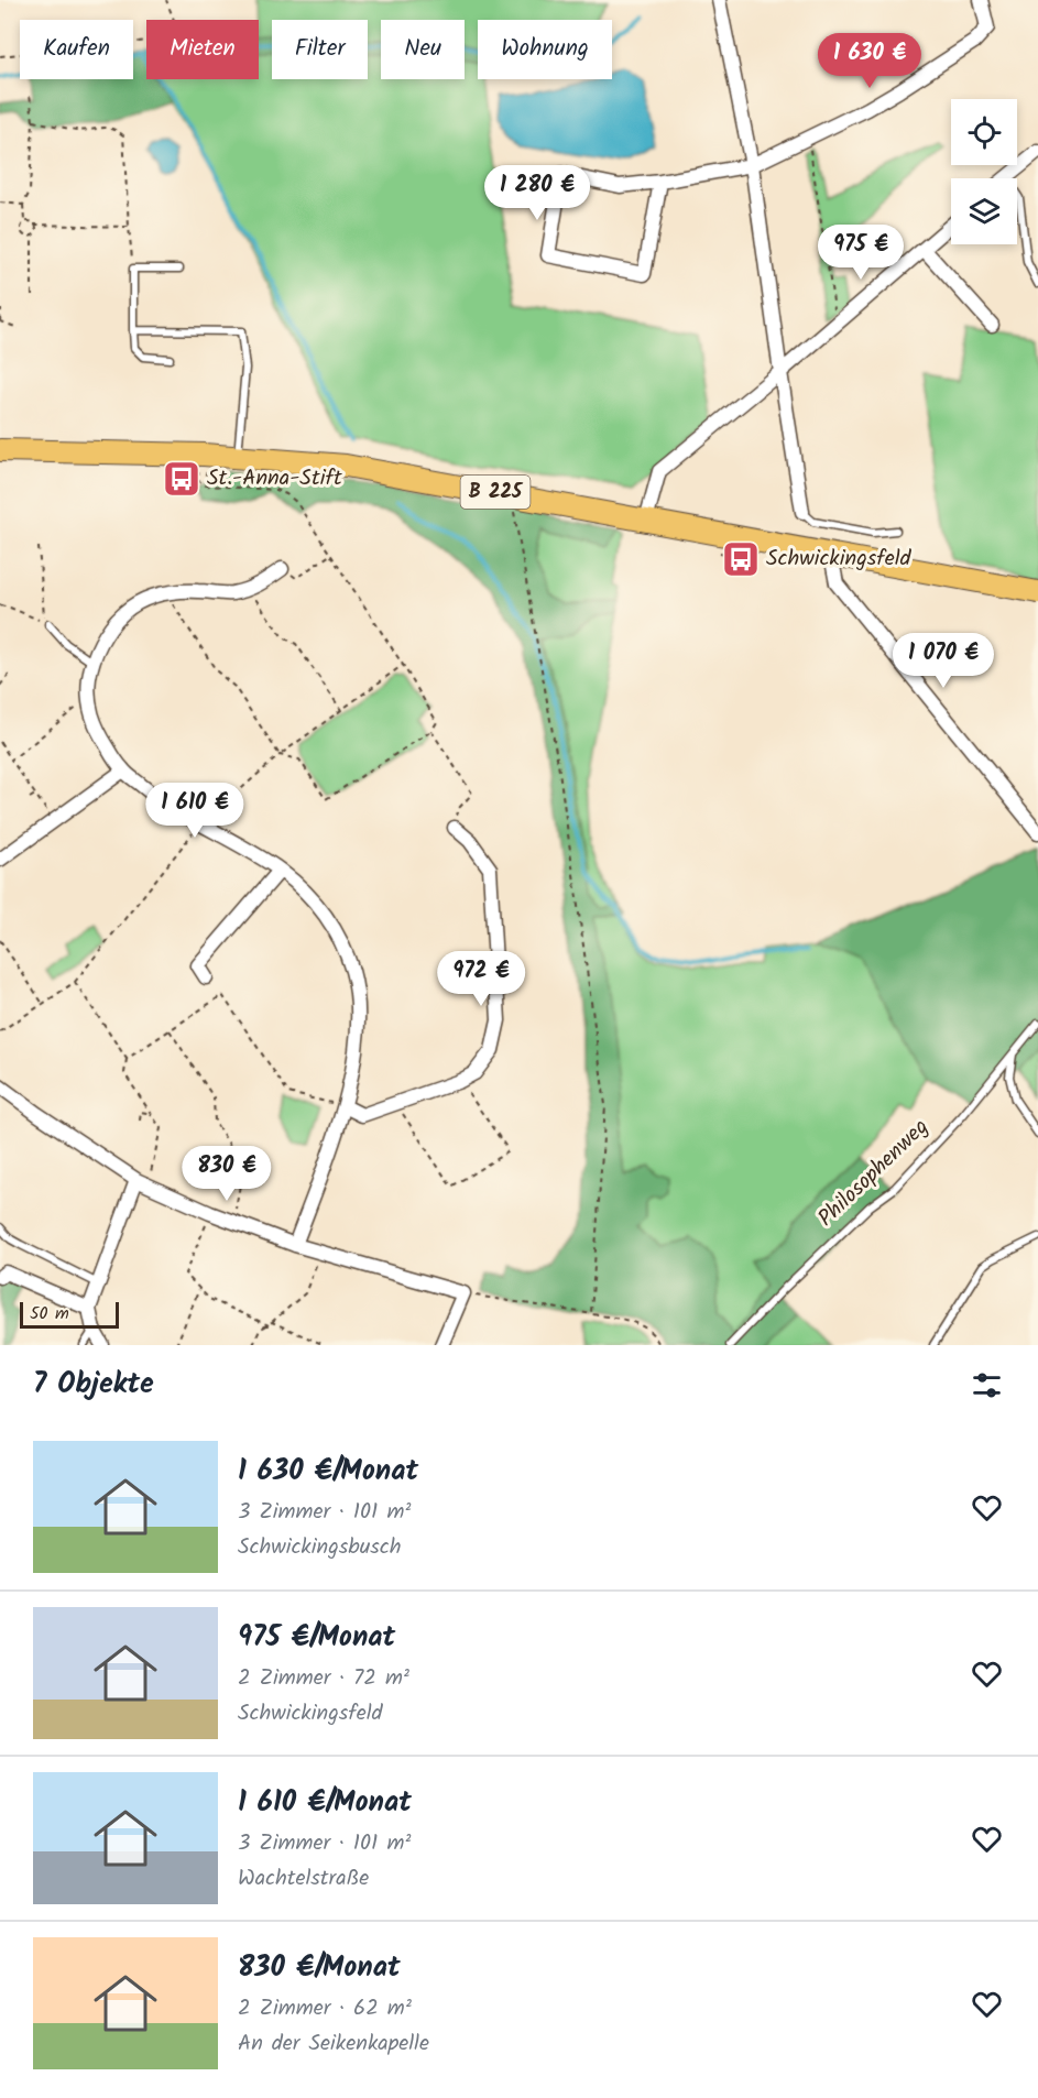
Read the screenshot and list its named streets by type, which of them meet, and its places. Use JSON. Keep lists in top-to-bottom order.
{
  "streets": {
    "main road": ["B 225"],
    "lane": ["Philosophenweg"]
  },
  "places": {
    "bus stop": ["St.-Anna-Stift", "Schwickingsfeld"]
  },
  "scale_bar": "50 m",
  "page": {
    "chip": [
      "Kaufen",
      "Mieten",
      "Filter",
      "Neu",
      "Wohnung"
    ],
    "price": [
      "1 630 €",
      "1 280 €",
      "975 €",
      "1 070 €",
      "1 610 €",
      "972 €",
      "830 €"
    ],
    "scale": "50 m",
    "heading": "7 Objekte",
    "list": [
      {
        "name": "1 630 €/Monat",
        "note": "3 Zimmer · 101 m² · Schwickingsbusch"
      },
      {
        "name": "975 €/Monat",
        "note": "2 Zimmer · 72 m² · Schwickingsfeld"
      },
      {
        "name": "1 610 €/Monat",
        "note": "3 Zimmer · 101 m² · Wachtelstraße"
      },
      {
        "name": "830 €/Monat",
        "note": "2 Zimmer · 62 m² · An der Seikenkapelle"
      }
    ]
  }
}
